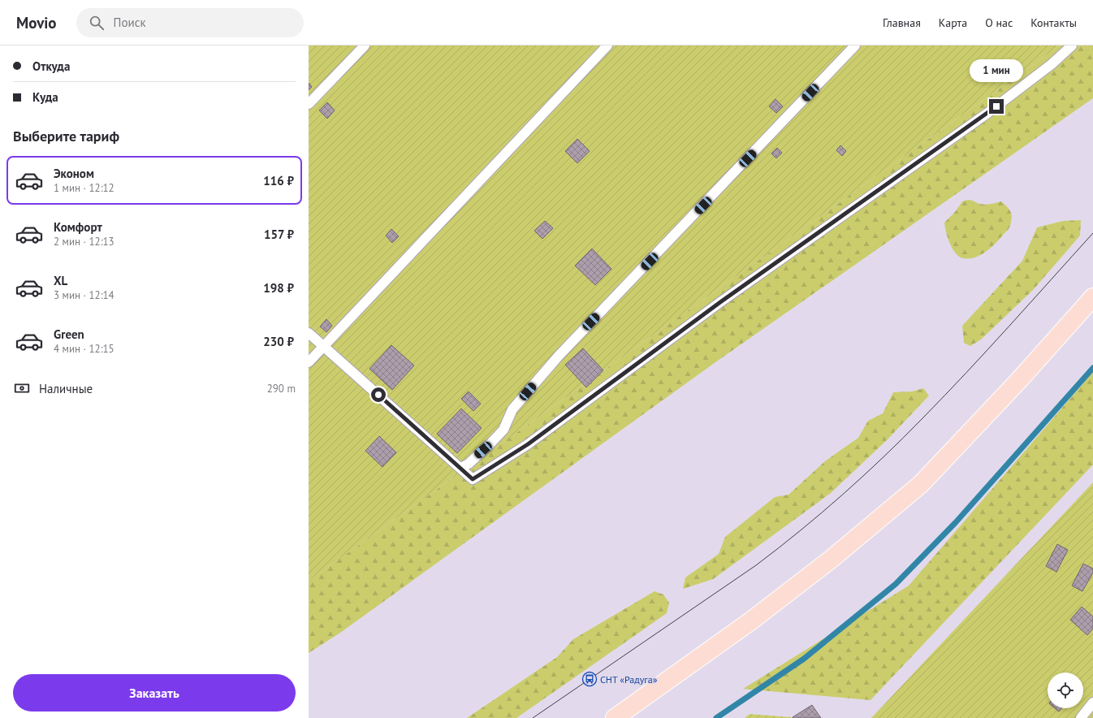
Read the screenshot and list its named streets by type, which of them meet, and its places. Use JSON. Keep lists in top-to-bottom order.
{
  "places": {
    "bus stop": ["СНТ «Радуга»"]
  },
  "page": {
    "header": "Movio",
    "search": "Поиск",
    "nav": [
      "Главная",
      "Карта",
      "О нас",
      "Контакты"
    ],
    "banner": ["Откуда", "Куда"],
    "bubble": "1 мин",
    "heading": "Выберите тариф",
    "list": [
      {
        "name": "Эконом",
        "note": "1 мин · 12:12",
        "value": "116 ₽"
      },
      {
        "name": "Комфорт",
        "note": "2 мин · 12:13",
        "value": "157 ₽"
      },
      {
        "name": "XL",
        "note": "3 мин · 12:14",
        "value": "198 ₽"
      },
      {
        "name": "Green",
        "note": "4 мин · 12:15",
        "value": "230 ₽"
      }
    ],
    "pay": ["Наличные", "290 m"],
    "buttons": "Заказать"
  }
}
